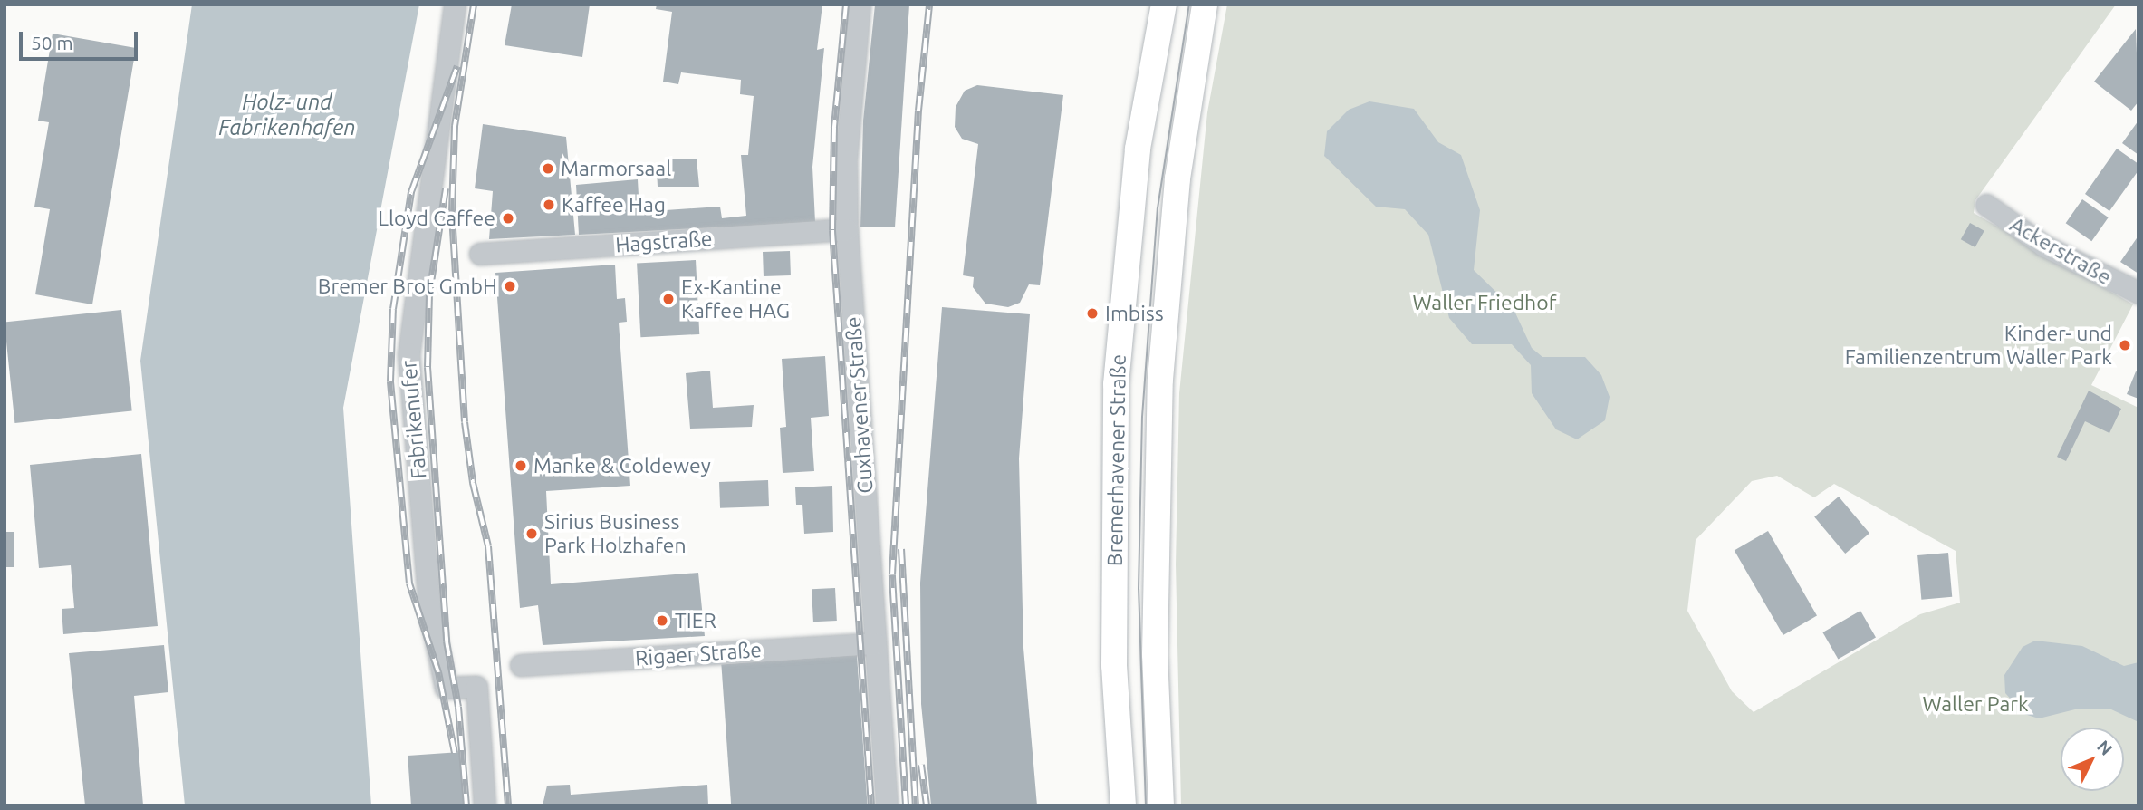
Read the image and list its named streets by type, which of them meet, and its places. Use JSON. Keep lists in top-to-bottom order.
{
  "streets": {
    "main road": ["Bremerhavener Straße"],
    "street": [
      "Hagstraße",
      "Ackerstraße",
      "Cuxhavener Straße",
      "Fabrikenufer",
      "Rigaer Straße"
    ]
  },
  "crossings": [
    ["Hagstraße", "Cuxhavener Straße"],
    ["Cuxhavener Straße", "Rigaer Straße"]
  ],
  "water": ["Holz- und Fabrikenhafen"],
  "parks": ["Waller Friedhof", "Waller Park"],
  "places": [
    "Marmorsaal",
    "Kaffee Hag",
    "Lloyd Caffee",
    "Bremer Brot GmbH",
    "Ex-Kantine Kaffee HAG",
    "Imbiss",
    "Kinder- und Familienzentrum Waller Park",
    "Manke & Coldewey",
    "Sirius Business Park Holzhafen",
    "TIER"
  ],
  "scale_bar": "50 m",
  "north": "top right"
}
